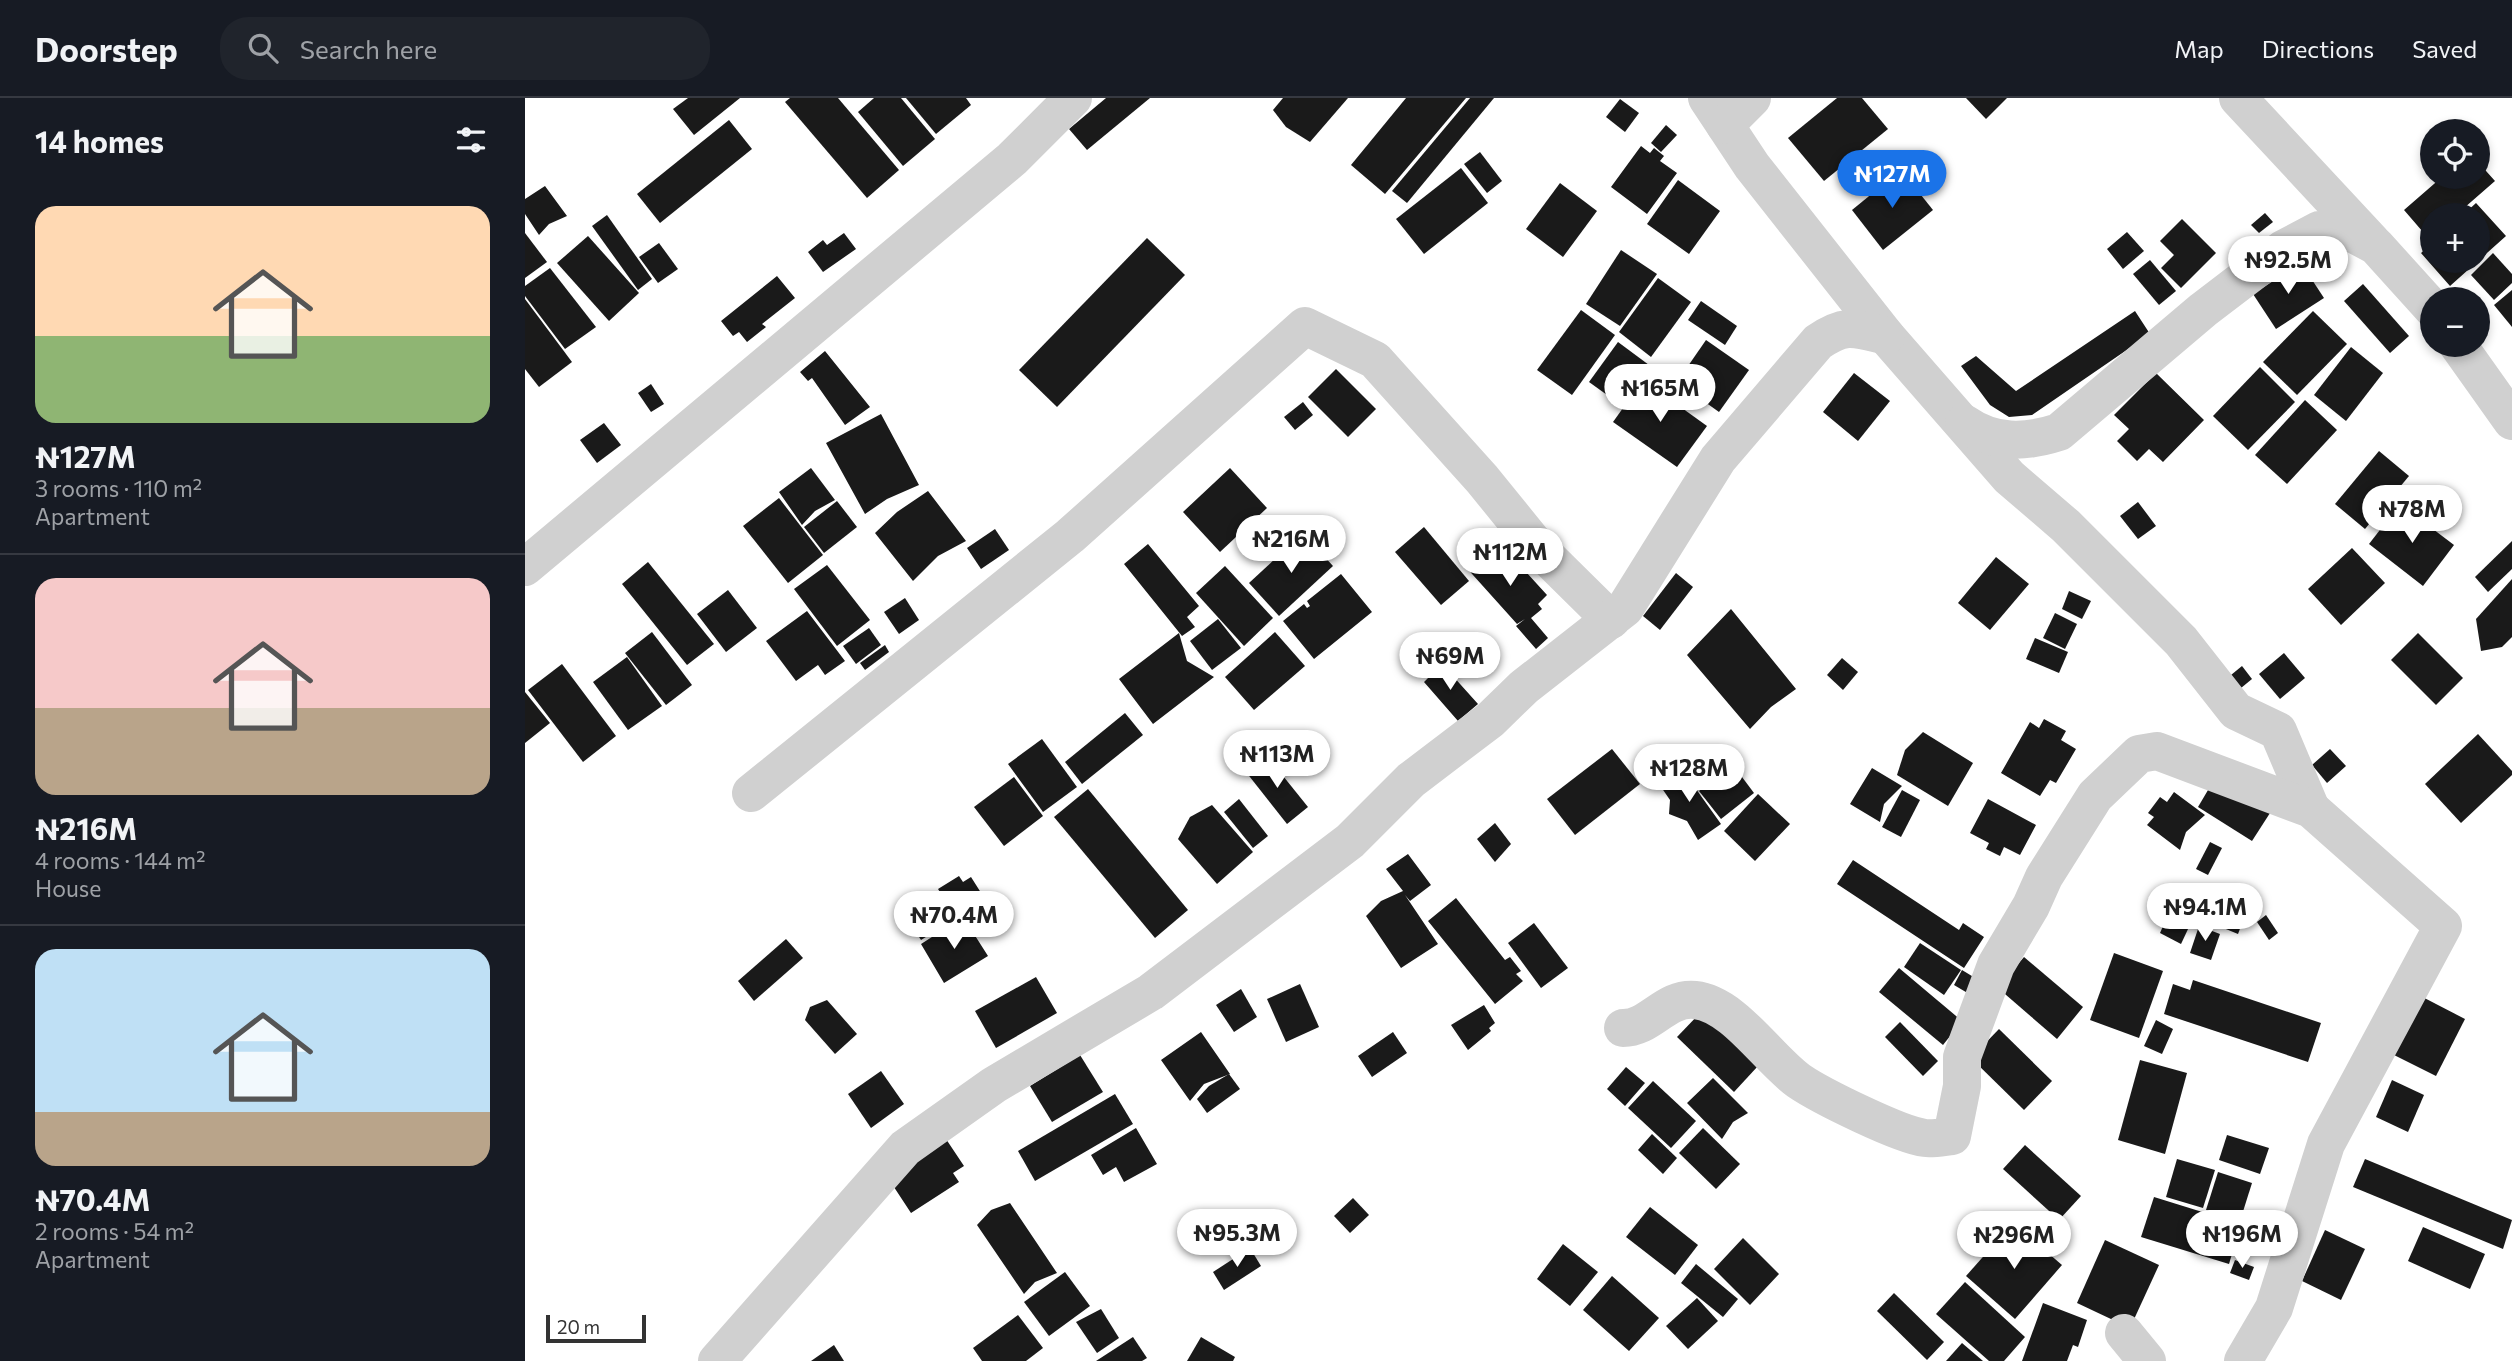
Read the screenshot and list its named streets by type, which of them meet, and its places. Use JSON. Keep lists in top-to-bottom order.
{
  "scale_bar": "20 m",
  "page": {
    "header": "Doorstep",
    "search": "Search here",
    "nav": ["Map", "Directions", "Saved"],
    "heading": "14 homes",
    "map_buttons": ["+", "−"],
    "price": [
      "₦127M",
      "₦92.5M",
      "₦165M",
      "₦78M",
      "₦216M",
      "₦112M",
      "₦69M",
      "₦113M",
      "₦128M",
      "₦94.1M",
      "₦70.4M",
      "₦95.3M",
      "₦196M",
      "₦296M"
    ],
    "list": [
      {
        "name": "₦127M",
        "note": "3 rooms · 110 m² · Apartment"
      },
      {
        "name": "₦216M",
        "note": "4 rooms · 144 m² · House"
      },
      {
        "name": "₦70.4M",
        "note": "2 rooms · 54 m² · Apartment"
      }
    ],
    "scale": "20 m"
  }
}
